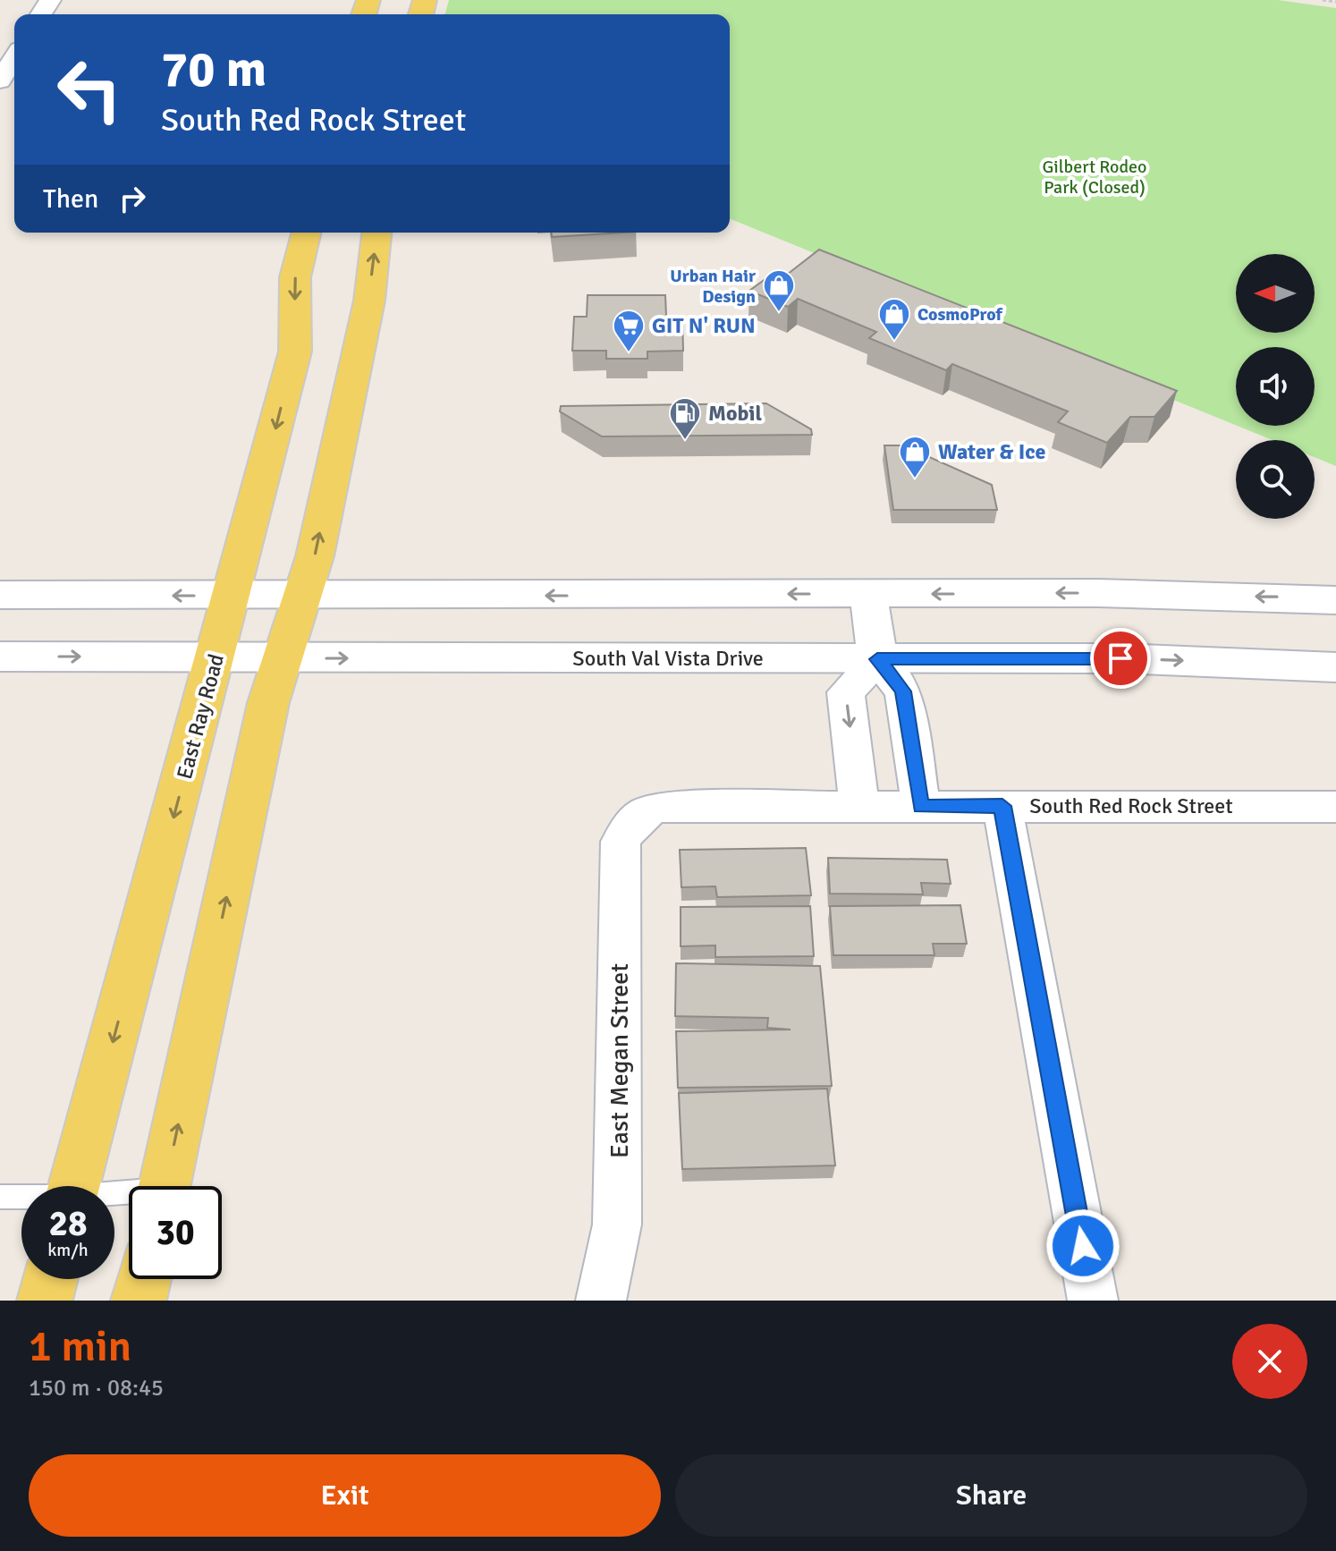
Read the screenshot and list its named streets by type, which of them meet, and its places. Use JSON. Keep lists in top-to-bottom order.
{
  "streets": {
    "main road": ["South Val Vista Drive", "East Ray Road"],
    "street": ["South Red Rock Street", "East Megan Street"]
  },
  "crossings": [
    ["South Val Vista Drive", "East Ray Road"],
    ["South Red Rock Street", "East Megan Street"]
  ],
  "parks": ["Gilbert Rodeo Park (Closed)"],
  "places": {
    "shop": ["Urban Hair Design", "CosmoProf", "Water & Ice"],
    "supermarket": ["GIT N' RUN"],
    "fuel station": ["Mobil"]
  },
  "north": "left",
  "page": {
    "turn": ["70 m", "South Red Rock Street"],
    "then": "Then",
    "speed": "28 km/h",
    "limit": "30",
    "heading": ["1 min", "150 m · 08:45"],
    "buttons": ["Exit", "Share"]
  }
}
